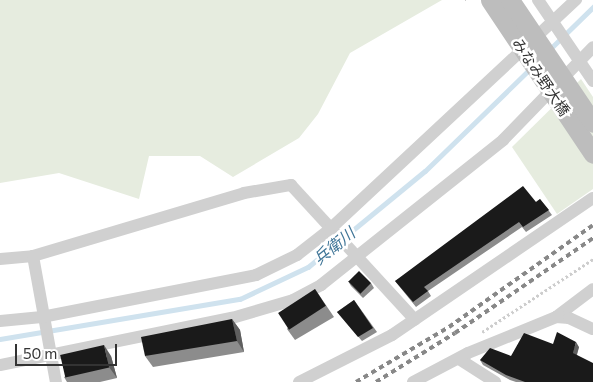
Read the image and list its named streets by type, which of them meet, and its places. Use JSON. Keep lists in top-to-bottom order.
{
  "streets": {
    "street": ["みなみ野大橋"]
  },
  "water": ["兵衛川"],
  "scale_bar": "50 m"
}
